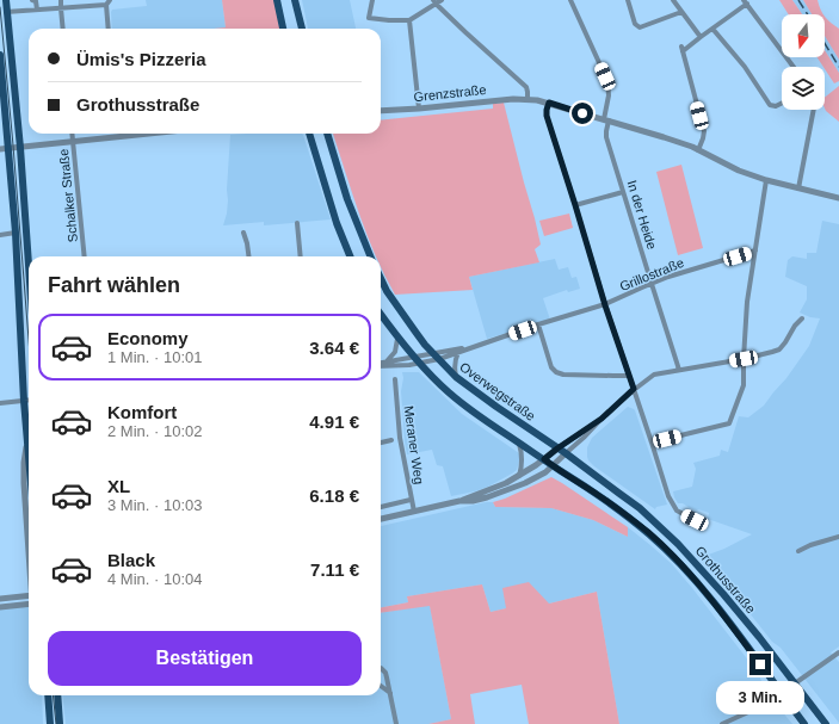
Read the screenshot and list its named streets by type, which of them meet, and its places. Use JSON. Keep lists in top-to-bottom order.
{
  "streets": {
    "main road": ["Overwegstraße", "Grothusstraße"],
    "street": [
      "Grenzstraße",
      "Schalker Straße",
      "In der Heide",
      "Grillostraße",
      "Meraner Weg"
    ]
  },
  "crossings": [
    ["Grenzstraße", "In der Heide"],
    ["In der Heide", "Grillostraße"],
    ["Grillostraße", "Overwegstraße"],
    ["Overwegstraße", "Grothusstraße"]
  ],
  "north": "bottom",
  "page": {
    "banner": ["Ümis's Pizzeria", "Grothusstraße"],
    "heading": "Fahrt wählen",
    "list": [
      {
        "name": "Economy",
        "note": "1 Min. · 10:01",
        "value": "3.64 €"
      },
      {
        "name": "Komfort",
        "note": "2 Min. · 10:02",
        "value": "4.91 €"
      },
      {
        "name": "XL",
        "note": "3 Min. · 10:03",
        "value": "6.18 €"
      },
      {
        "name": "Black",
        "note": "4 Min. · 10:04",
        "value": "7.11 €"
      }
    ],
    "buttons": "Bestätigen",
    "bubble": "3 Min."
  }
}
